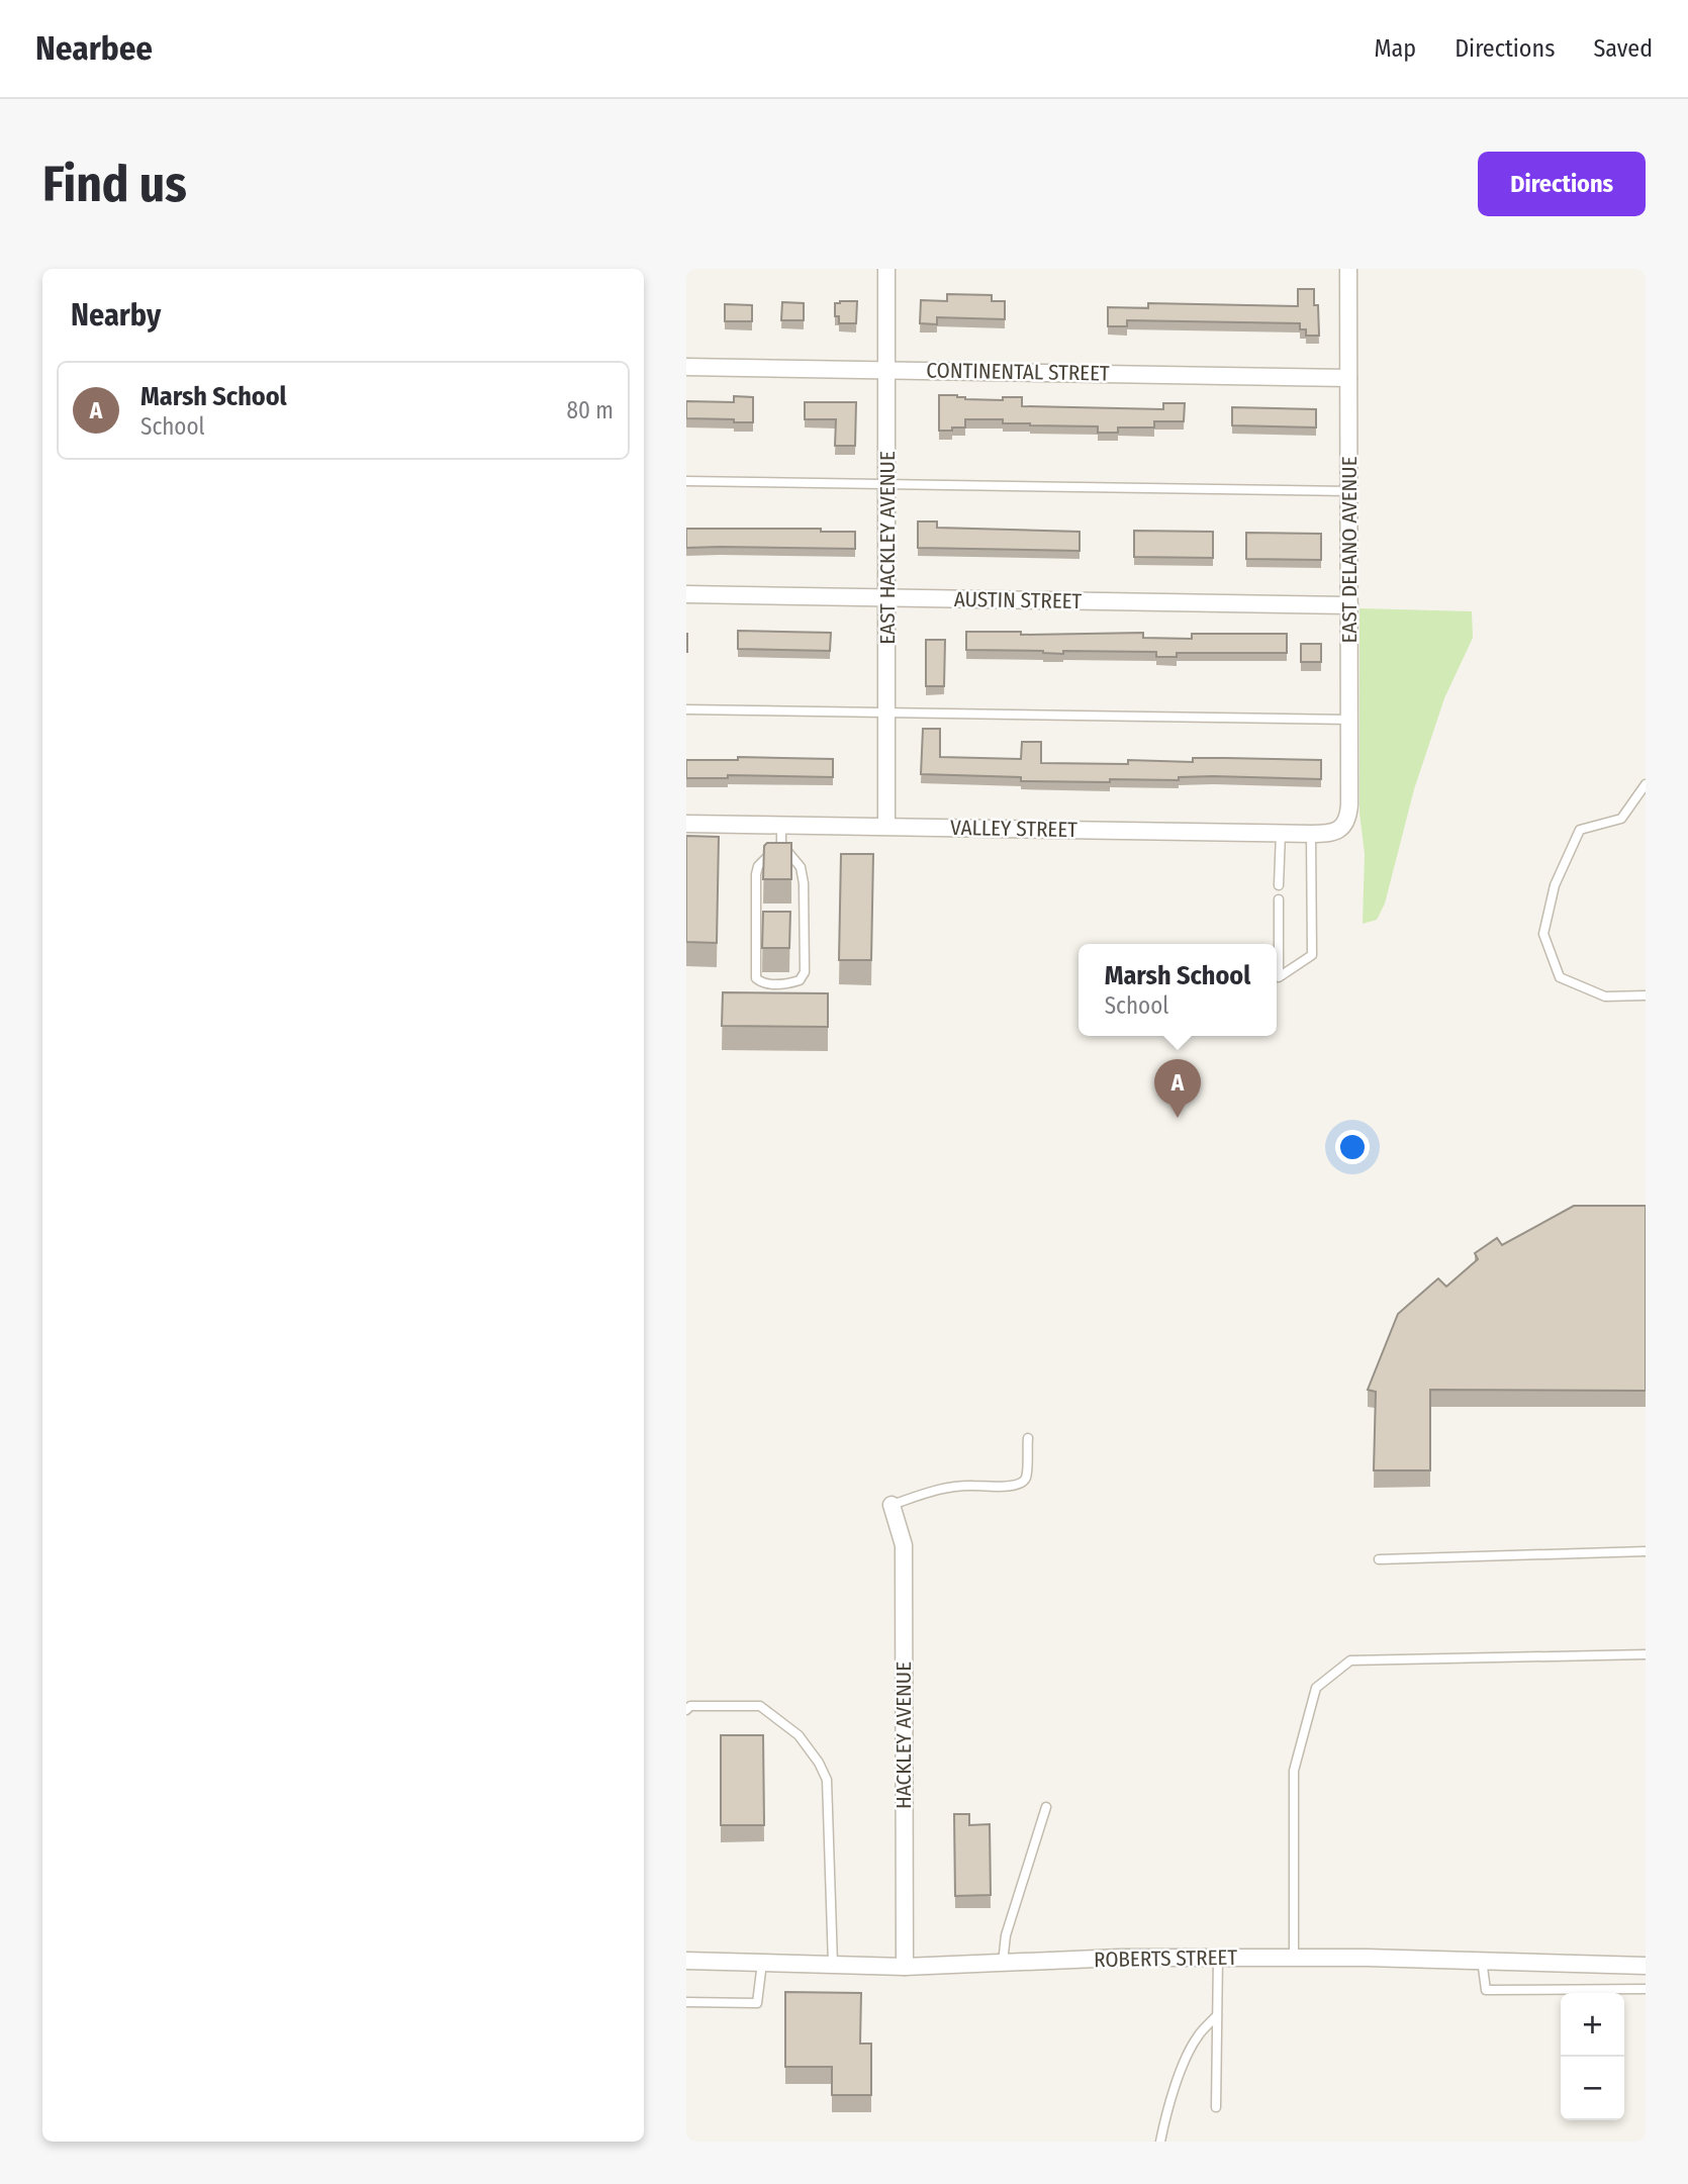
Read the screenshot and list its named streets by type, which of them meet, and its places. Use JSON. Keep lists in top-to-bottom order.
{
  "streets": {
    "street": [
      "CONTINENTAL STREET",
      "EAST HACKLEY AVENUE",
      "EAST DELANO AVENUE",
      "AUSTIN STREET",
      "VALLEY STREET",
      "HACKLEY AVENUE",
      "ROBERTS STREET"
    ]
  },
  "crossings": [
    ["CONTINENTAL STREET", "EAST HACKLEY AVENUE"],
    ["CONTINENTAL STREET", "EAST DELANO AVENUE"],
    ["EAST HACKLEY AVENUE", "AUSTIN STREET"],
    ["EAST HACKLEY AVENUE", "VALLEY STREET"],
    ["EAST DELANO AVENUE", "AUSTIN STREET"],
    ["EAST DELANO AVENUE", "VALLEY STREET"],
    ["HACKLEY AVENUE", "ROBERTS STREET"]
  ],
  "page": {
    "header": "Nearbee",
    "nav": ["Map", "Directions", "Saved"],
    "buttons": "Directions",
    "title": "Find us",
    "heading": "Nearby",
    "list": [
      {
        "mark": "A",
        "name": "Marsh School",
        "note": "School",
        "value": "80 m"
      }
    ],
    "popup": ["Marsh School", "School"],
    "pins": "A",
    "map_buttons": ["+", "−"]
  }
}
